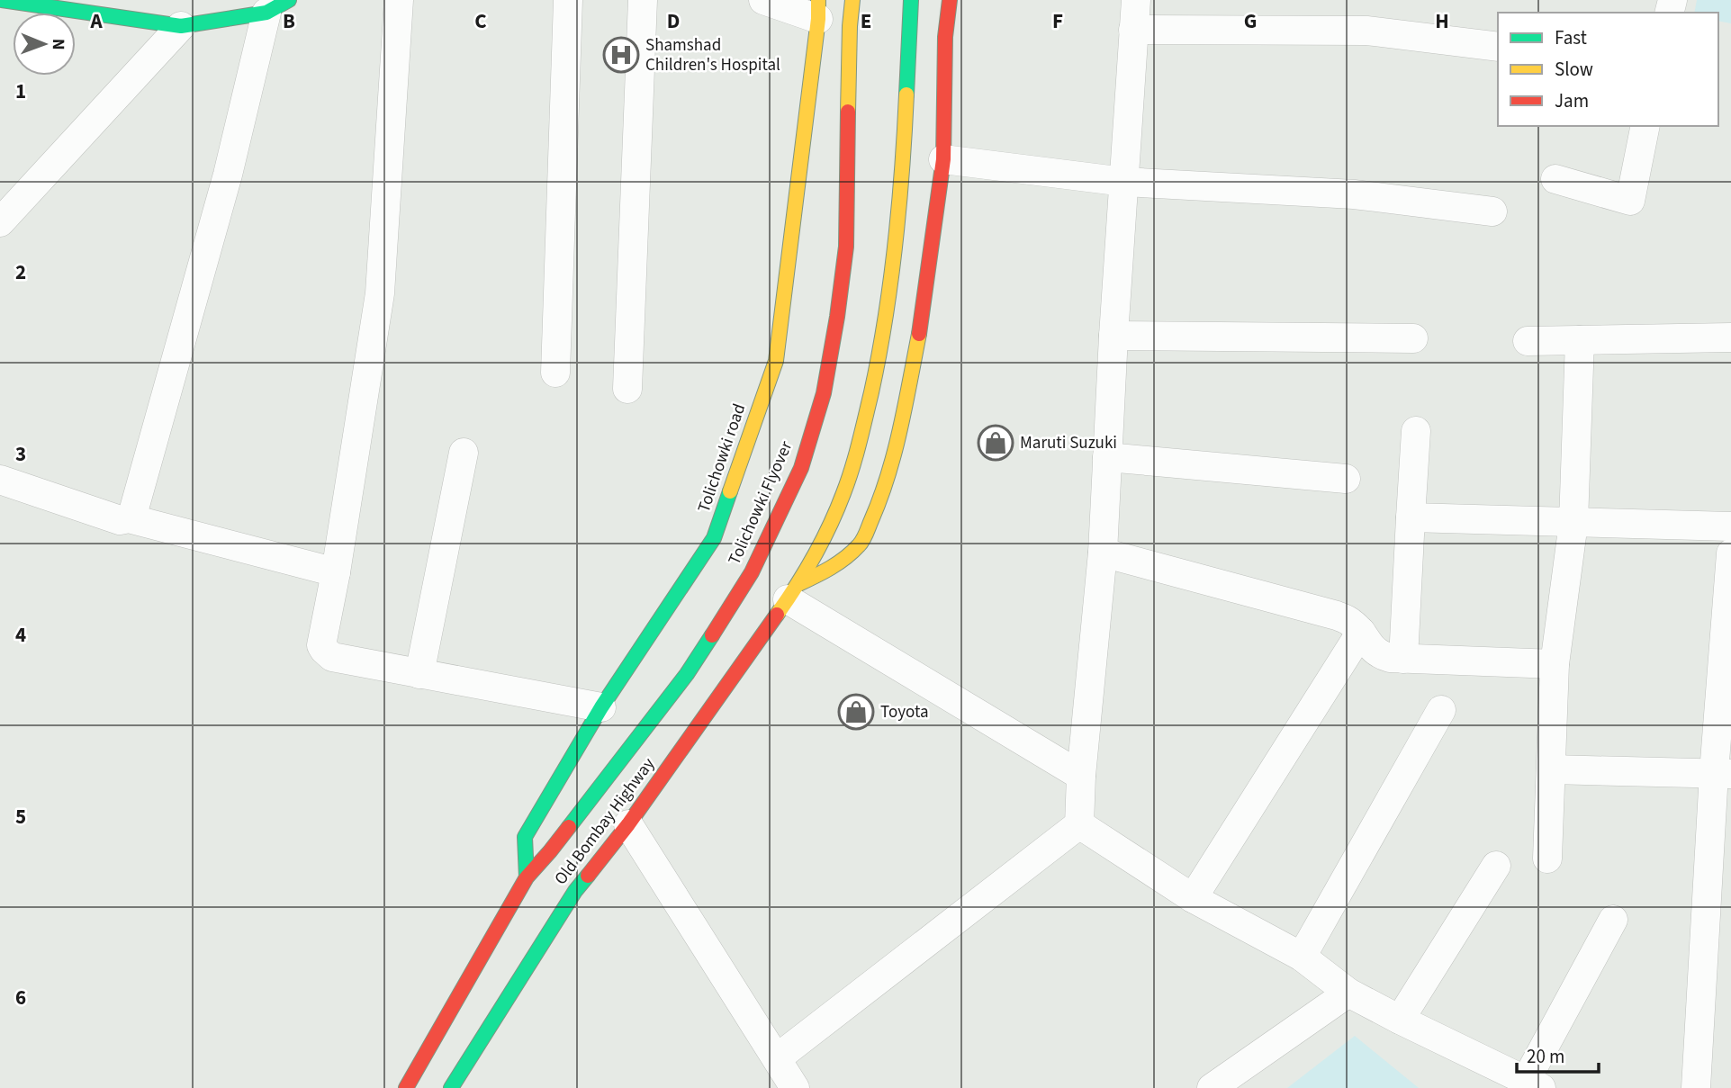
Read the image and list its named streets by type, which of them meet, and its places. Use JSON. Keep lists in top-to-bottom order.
{
  "streets": {
    "main road": ["Tolichowki road", "Tolichowki Flyover", "Old Bombay Highway"]
  },
  "crossings": [
    ["Tolichowki road", "Tolichowki Flyover"],
    ["Tolichowki road", "Old Bombay Highway"],
    ["Tolichowki Flyover", "Old Bombay Highway"]
  ],
  "places": {
    "hospital": ["Shamshad Children's Hospital"],
    "shop": ["Maruti Suzuki", "Toyota"]
  },
  "legend": ["Fast", "Slow", "Jam"],
  "scale_bar": "20 m",
  "north": "right",
  "grid": {
    "columns": [
      "A",
      "B",
      "C",
      "D",
      "E",
      "F",
      "G",
      "H"
    ],
    "rows": [
      "1",
      "2",
      "3",
      "4",
      "5",
      "6"
    ]
  }
}
